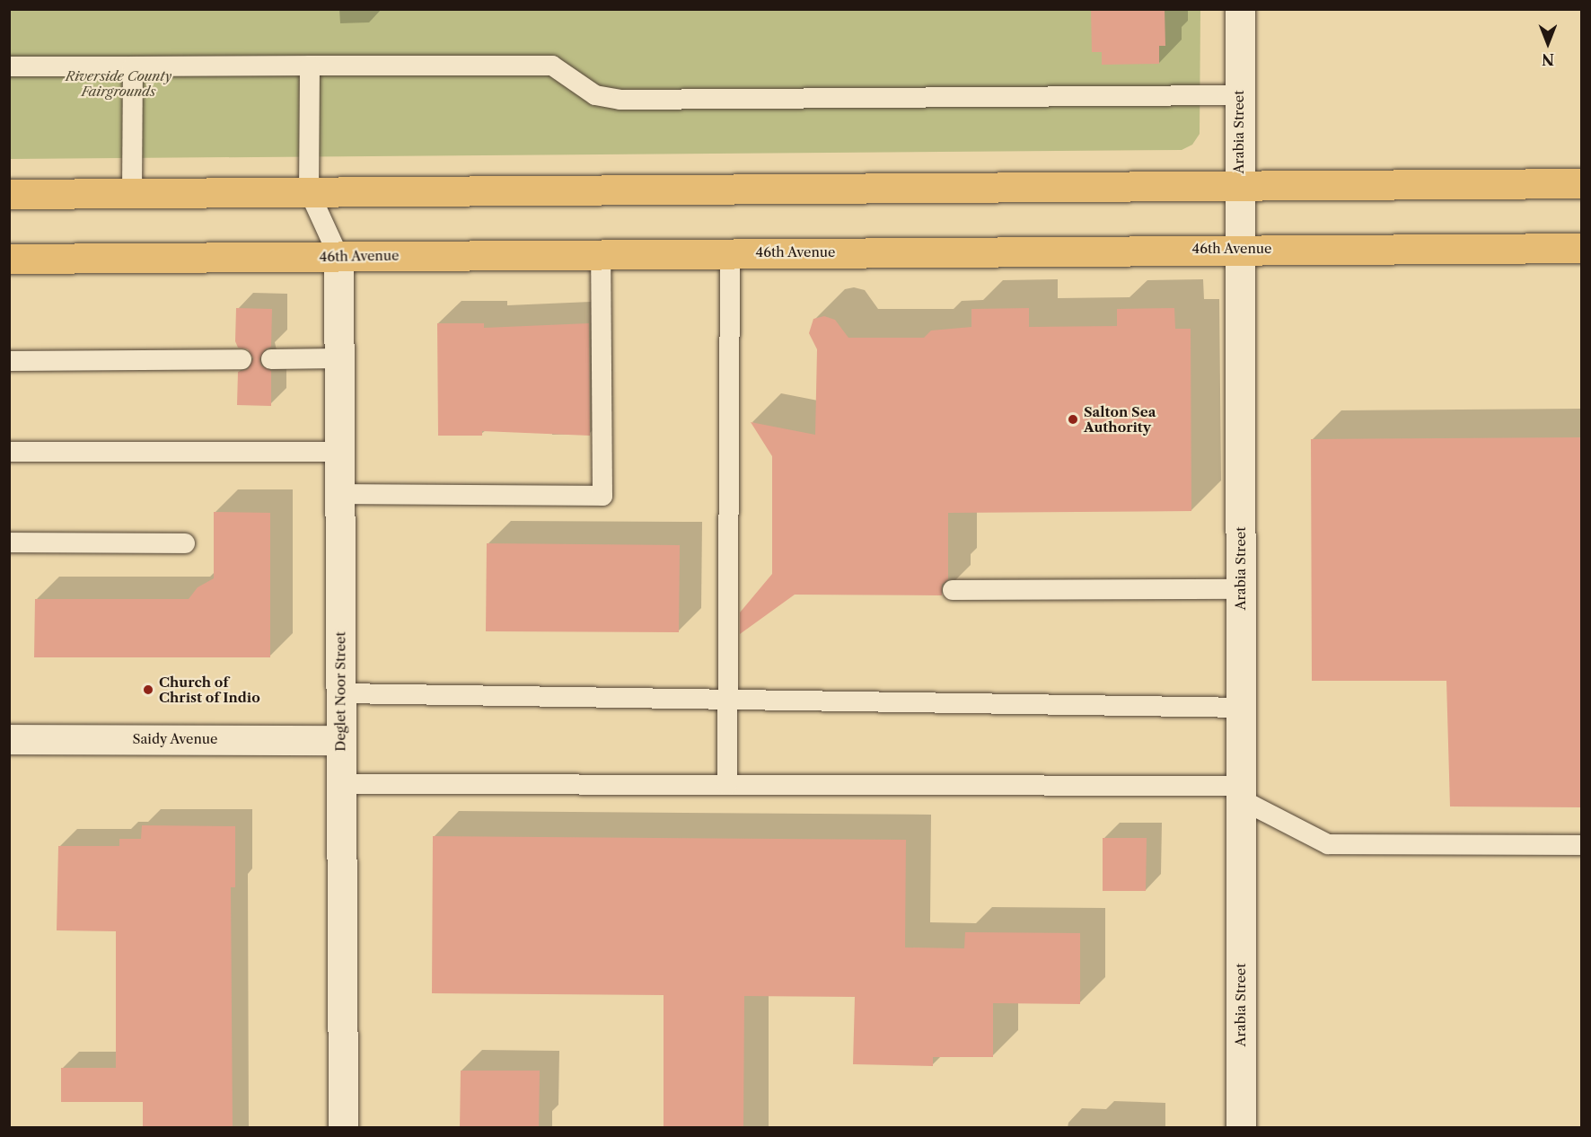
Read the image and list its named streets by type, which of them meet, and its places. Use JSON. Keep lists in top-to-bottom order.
{
  "streets": {
    "main road": ["46th Avenue"],
    "street": ["Arabia Street", "Deglet Noor Street", "Saidy Avenue"]
  },
  "crossings": [
    ["Arabia Street", "46th Avenue"],
    ["46th Avenue", "Deglet Noor Street"],
    ["Deglet Noor Street", "Saidy Avenue"]
  ],
  "parks": ["Riverside County Fairgrounds"],
  "places": ["Salton Sea Authority", "Church of Christ of Indio"],
  "north": "bottom"
}
